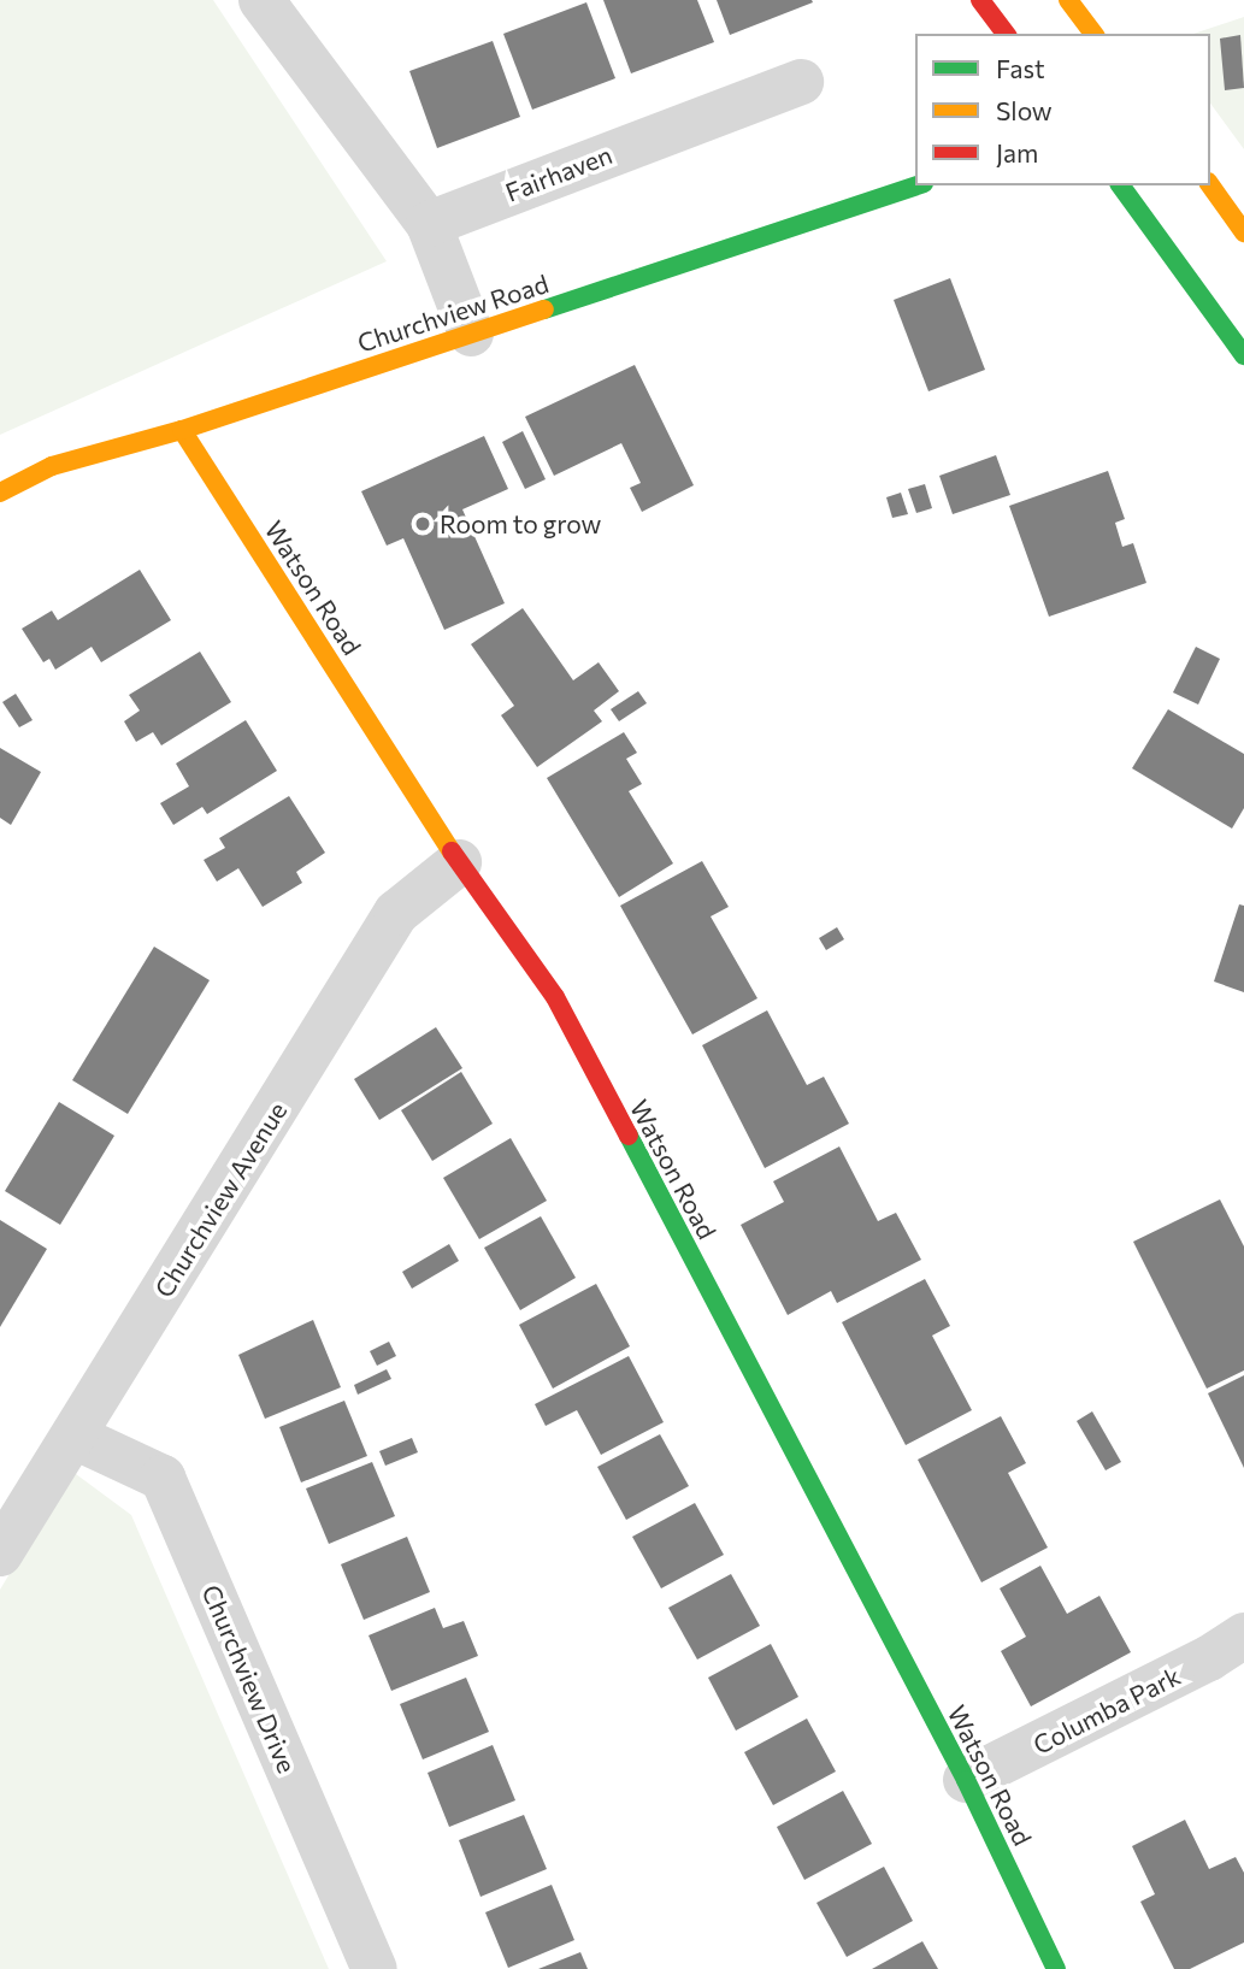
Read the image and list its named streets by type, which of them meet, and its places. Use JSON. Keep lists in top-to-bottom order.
{
  "streets": {
    "street": [
      "Fairhaven",
      "Churchview Road",
      "Watson Road",
      "Churchview Avenue",
      "Churchview Drive",
      "Columba Park"
    ]
  },
  "crossings": [
    ["Churchview Road", "Watson Road"],
    ["Watson Road", "Churchview Avenue"],
    ["Watson Road", "Columba Park"],
    ["Churchview Avenue", "Churchview Drive"]
  ],
  "places": ["Room to grow"],
  "legend": ["Fast", "Slow", "Jam"]
}
